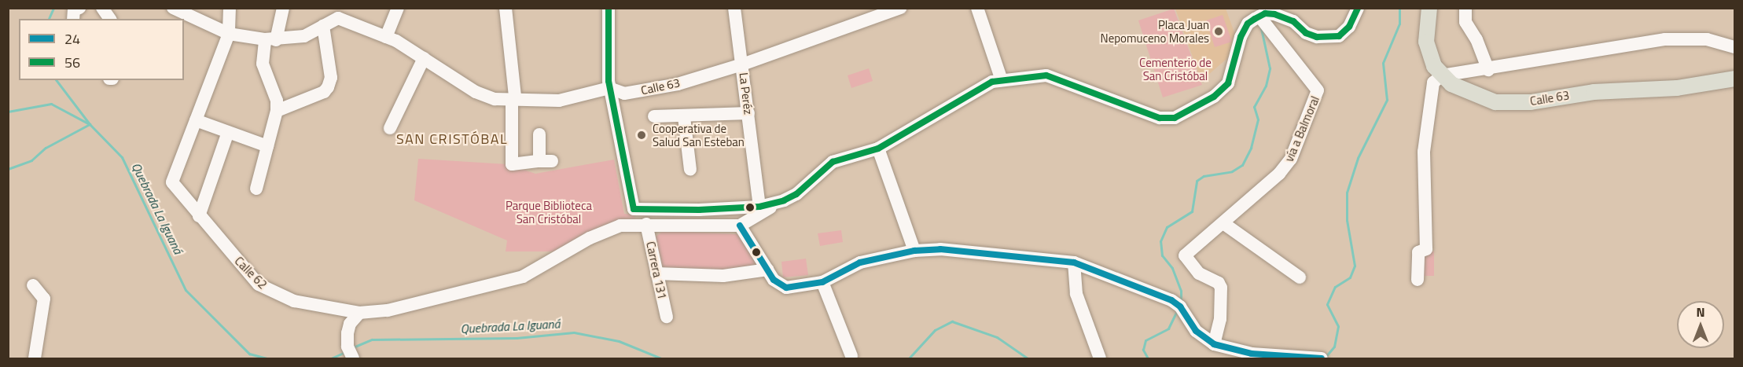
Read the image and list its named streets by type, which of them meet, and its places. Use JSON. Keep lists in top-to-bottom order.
{
  "streets": {
    "main road": ["Calle 63"],
    "street": [
      "La Peréz",
      "vía a Balmoral",
      "Carrera 131",
      "Calle 62"
    ]
  },
  "crossings": [
    ["Calle 63", "La Peréz"],
    ["Carrera 131", "Calle 62"]
  ],
  "districts": ["SAN CRISTÓBAL"],
  "water": ["Quebrada La Iguaná"],
  "parks": ["Cementerio de San Cristóbal", "Parque Biblioteca San Cristóbal"],
  "places": ["Placa Juan Nepomuceno Morales", "Cooperativa de Salud San Esteban"],
  "lines": ["transit line 56", "transit line 24"],
  "legend": ["24", "56"],
  "north": "top"
}
